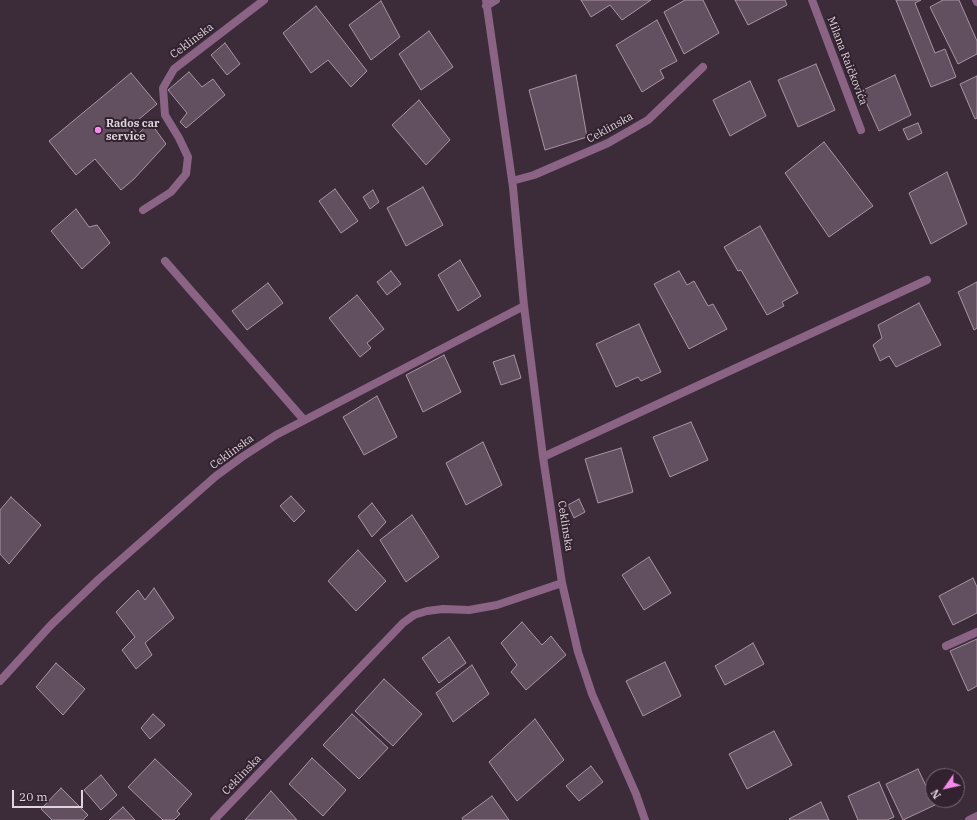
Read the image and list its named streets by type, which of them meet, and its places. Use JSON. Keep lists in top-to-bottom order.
{
  "streets": {
    "street": ["Ceklinska", "Milana Raičkovića"]
  },
  "places": ["Rados car service"],
  "scale_bar": "20 m",
  "north": "bottom left"
}
